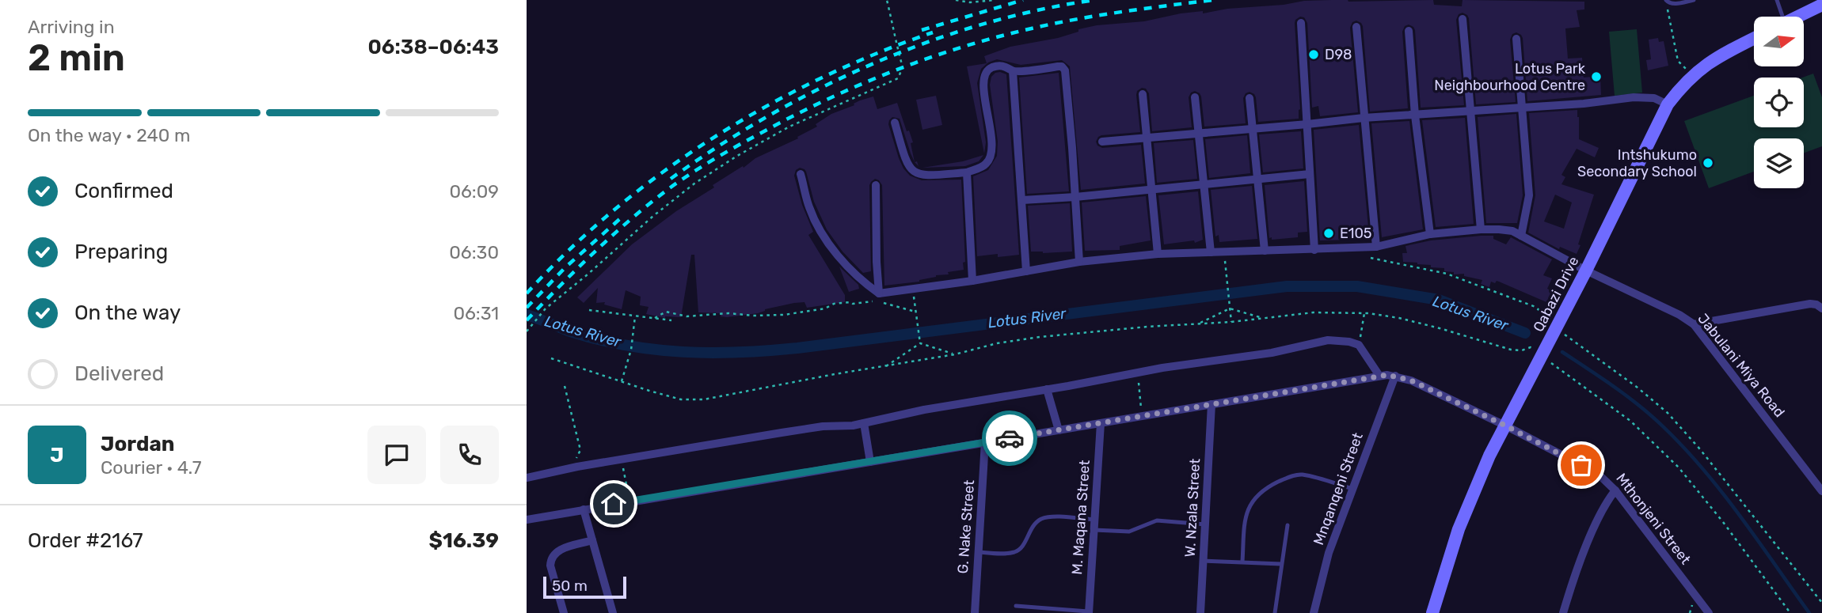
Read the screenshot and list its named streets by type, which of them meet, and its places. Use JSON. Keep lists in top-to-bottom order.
{
  "streets": {
    "street": [
      "Qabazi Drive",
      "Jabulani Miya Road",
      "Mnqanqeni Street",
      "W. Nzala Street",
      "M. Maqana Street",
      "Mthonjeni Street",
      "G. Nake Street"
    ]
  },
  "crossings": [
    ["Qabazi Drive", "Jabulani Miya Road"],
    ["Qabazi Drive", "Mthonjeni Street"],
    ["Mnqanqeni Street", "Mthonjeni Street"]
  ],
  "water": ["Lotus River"],
  "places": [
    "D98",
    "Lotus Park Neighbourhood Centre",
    "Intshukumo Secondary School",
    "E105"
  ],
  "scale_bar": "50 m",
  "north": "right",
  "page": {
    "heading": ["2 min", "Arriving in", "06:38–06:43"],
    "panel": [
      "Jordan",
      "Courier · 4.7",
      "Order #2167",
      "$16.39"
    ],
    "bar": "On the way · 240 m",
    "list": [
      ["Confirmed", "06:09"],
      ["Preparing", "06:30"],
      ["On the way", "06:31"],
      "Delivered"
    ],
    "round": "J",
    "scale": "50 m"
  }
}
